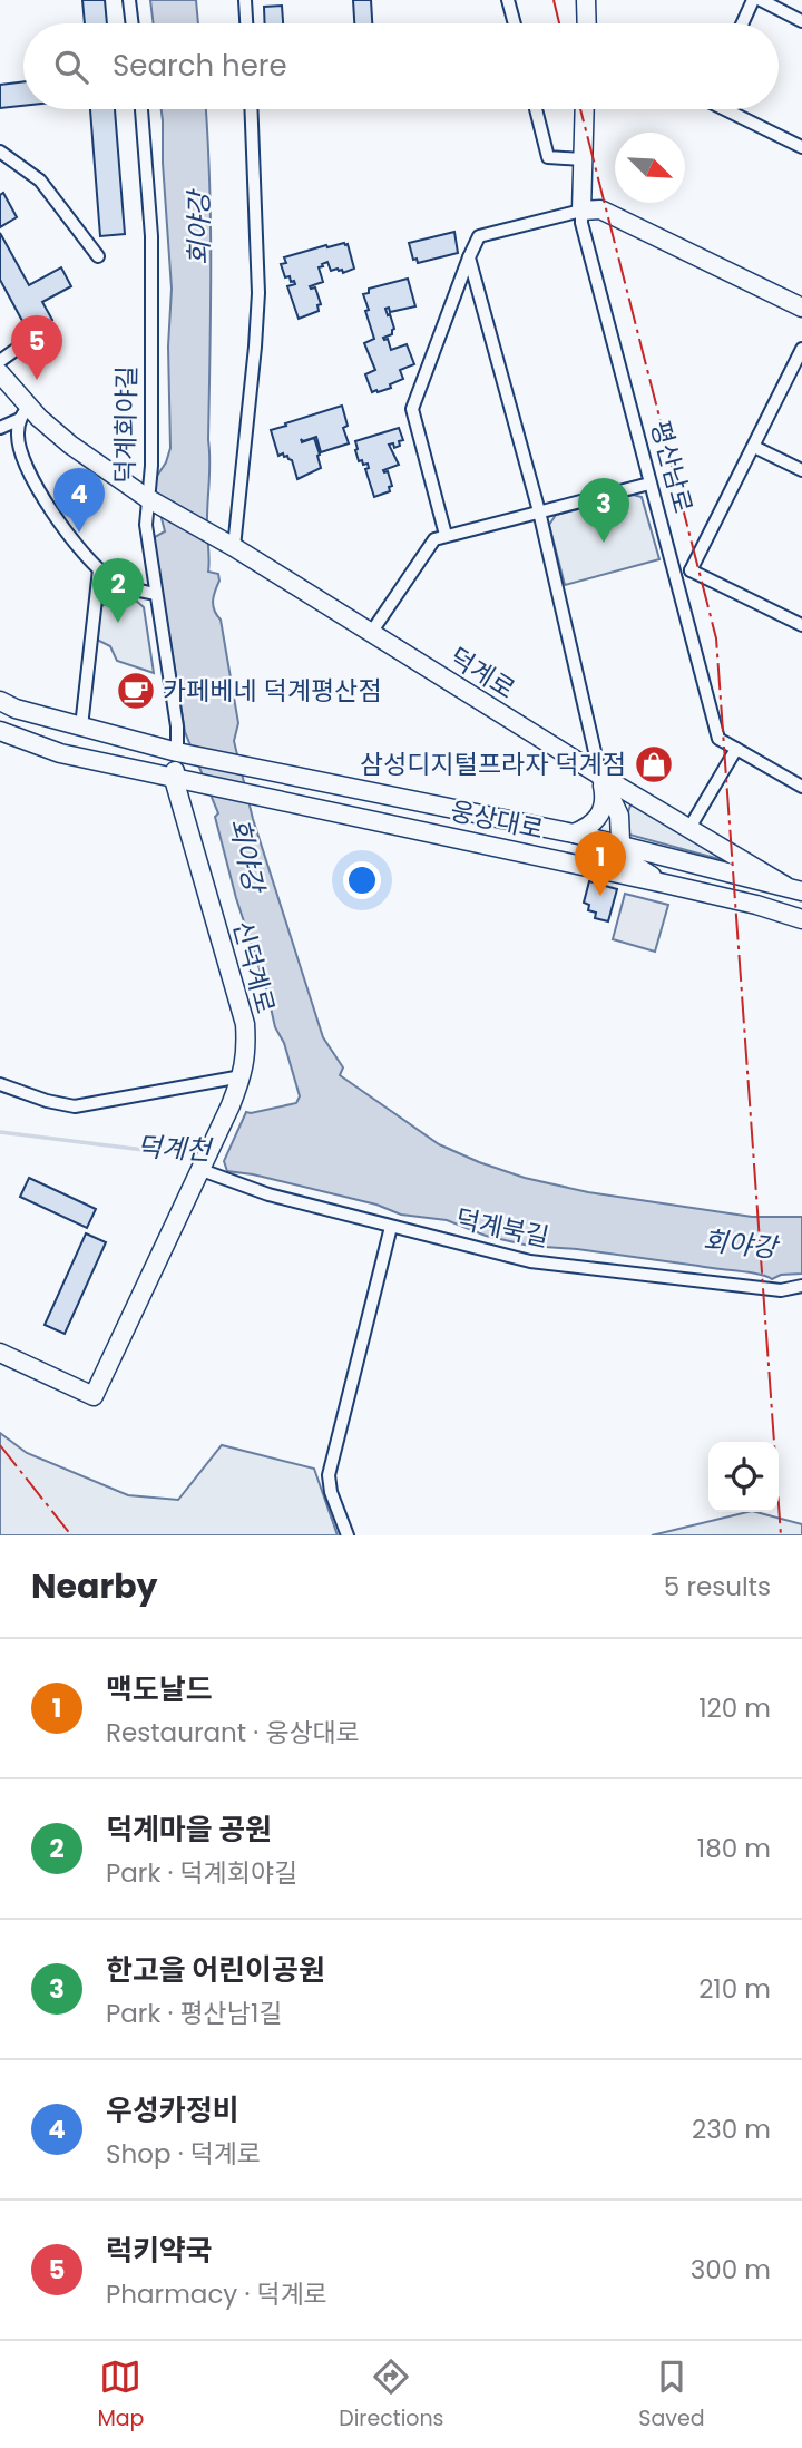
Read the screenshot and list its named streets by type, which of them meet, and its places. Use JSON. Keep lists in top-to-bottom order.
{
  "streets": {
    "street": [
      "덕계회야길",
      "평산남로",
      "덕계로",
      "웅상대로",
      "신덕계로",
      "덕계북길"
    ]
  },
  "crossings": [
    ["덕계회야길", "덕계로"],
    ["덕계회야길", "신덕계로"],
    ["웅상대로", "신덕계로"],
    ["신덕계로", "덕계북길"]
  ],
  "water": ["회야강", "덕계천"],
  "places": {
    "cafe": ["카페베네 덕계평산점"],
    "shop": ["삼성디지털프라자 덕계점"]
  },
  "north": "bottom right",
  "page": {
    "search": "Search here",
    "pins": [
      "5",
      "4",
      "3",
      "2",
      "1"
    ],
    "heading": ["Nearby", "5 results"],
    "list": [
      {
        "mark": "1",
        "name": "맥도날드",
        "note": "Restaurant · 웅상대로",
        "value": "120 m"
      },
      {
        "mark": "2",
        "name": "덕계마을 공원",
        "note": "Park · 덕계회야길",
        "value": "180 m"
      },
      {
        "mark": "3",
        "name": "한고을 어린이공원",
        "note": "Park · 평산남1길",
        "value": "210 m"
      },
      {
        "mark": "4",
        "name": "우성카정비",
        "note": "Shop · 덕계로",
        "value": "230 m"
      },
      {
        "mark": "5",
        "name": "럭키약국",
        "note": "Pharmacy · 덕계로",
        "value": "300 m"
      }
    ],
    "nav": ["Map", "Directions", "Saved"]
  }
}
